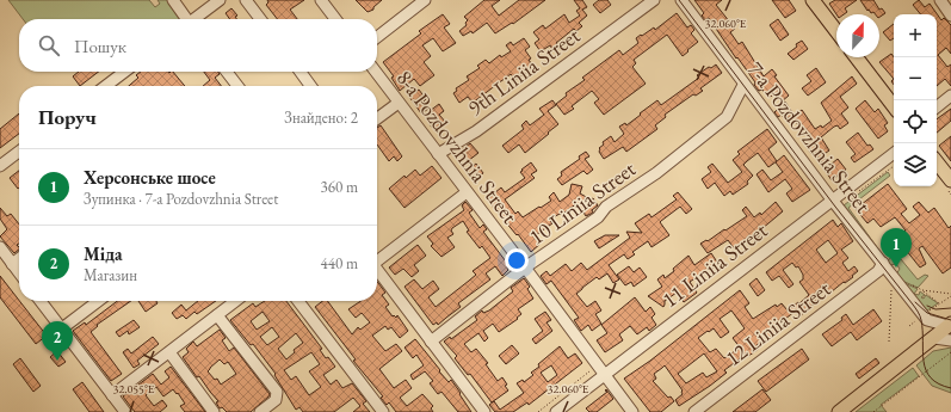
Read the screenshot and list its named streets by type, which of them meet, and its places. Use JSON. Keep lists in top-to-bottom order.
{
  "streets": {
    "street": [
      "9th Liniia Street",
      "7-a Pozdovzhnia Street",
      "8-a Pozdovzhnia Street",
      "10 Liniia Street",
      "11 Liniia Street",
      "12 Liniia Street"
    ]
  },
  "crossings": [
    ["9th Liniia Street", "8-a Pozdovzhnia Street"],
    ["7-a Pozdovzhnia Street", "10 Liniia Street"],
    ["7-a Pozdovzhnia Street", "11 Liniia Street"],
    ["7-a Pozdovzhnia Street", "12 Liniia Street"],
    ["8-a Pozdovzhnia Street", "10 Liniia Street"],
    ["8-a Pozdovzhnia Street", "11 Liniia Street"]
  ],
  "north": "top",
  "page": {
    "map_buttons": ["+", "−"],
    "search": "Пошук",
    "heading": ["Поруч", "Знайдено: 2"],
    "list": [
      {
        "mark": "1",
        "name": "Херсонське шосе",
        "note": "Зупинка · 7-a Pozdovzhnia Street",
        "value": "360 m"
      },
      {
        "mark": "2",
        "name": "Міда",
        "note": "Магазин",
        "value": "440 m"
      }
    ],
    "pins": ["1", "2"]
  },
  "coordinates": ["32.060°E", "32.055°E"]
}
